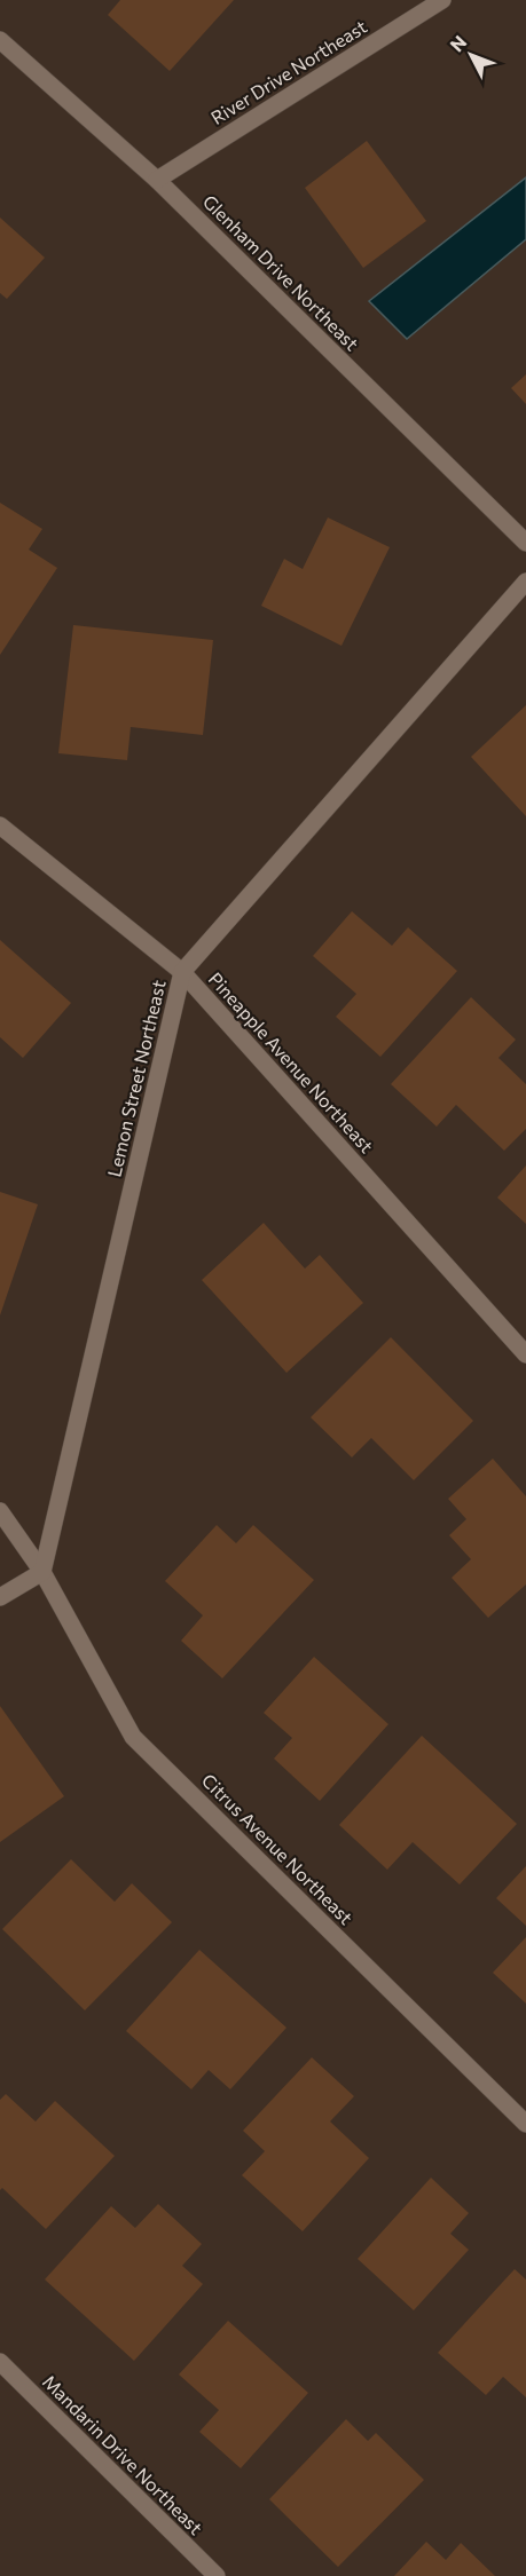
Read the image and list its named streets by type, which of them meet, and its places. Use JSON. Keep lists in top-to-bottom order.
{
  "streets": {
    "street": [
      "River Drive Northeast",
      "Glenham Drive Northeast",
      "Pineapple Avenue Northeast",
      "Lemon Street Northeast",
      "Citrus Avenue Northeast",
      "Mandarin Drive Northeast"
    ]
  },
  "crossings": [
    ["River Drive Northeast", "Glenham Drive Northeast"],
    ["Pineapple Avenue Northeast", "Lemon Street Northeast"],
    ["Lemon Street Northeast", "Citrus Avenue Northeast"]
  ],
  "north": "top left"
}
